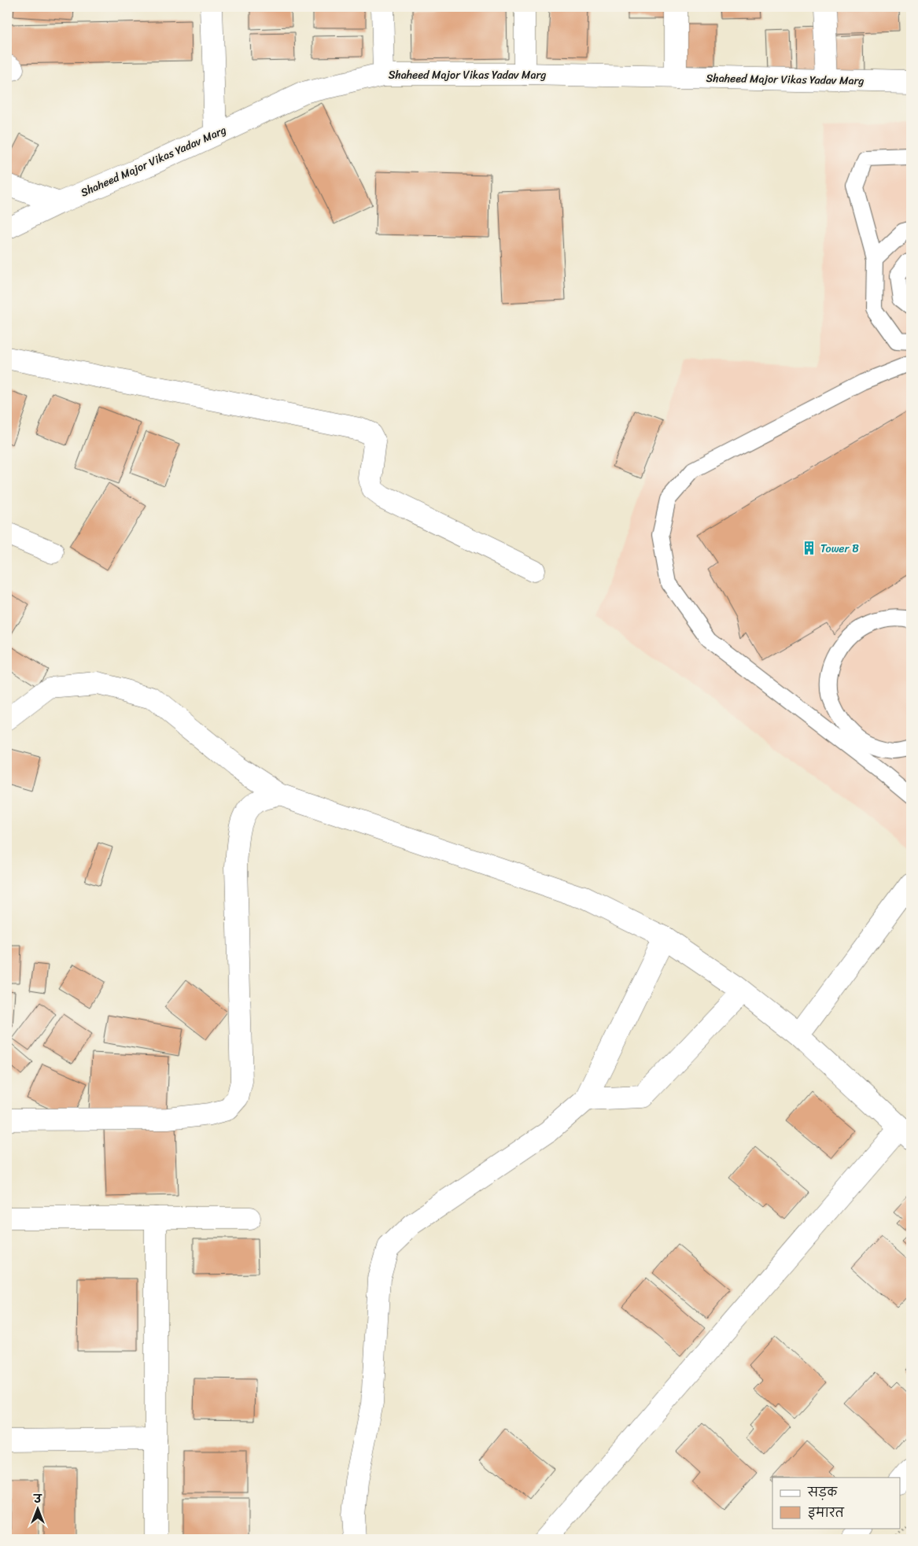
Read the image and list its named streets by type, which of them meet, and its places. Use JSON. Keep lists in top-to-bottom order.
{
  "streets": {
    "street": ["Shaheed Major Vikas Yadav Marg"]
  },
  "places": {
    "building": ["Tower B"]
  },
  "legend": ["सड़क", "इमारत"],
  "north": "top"
}
